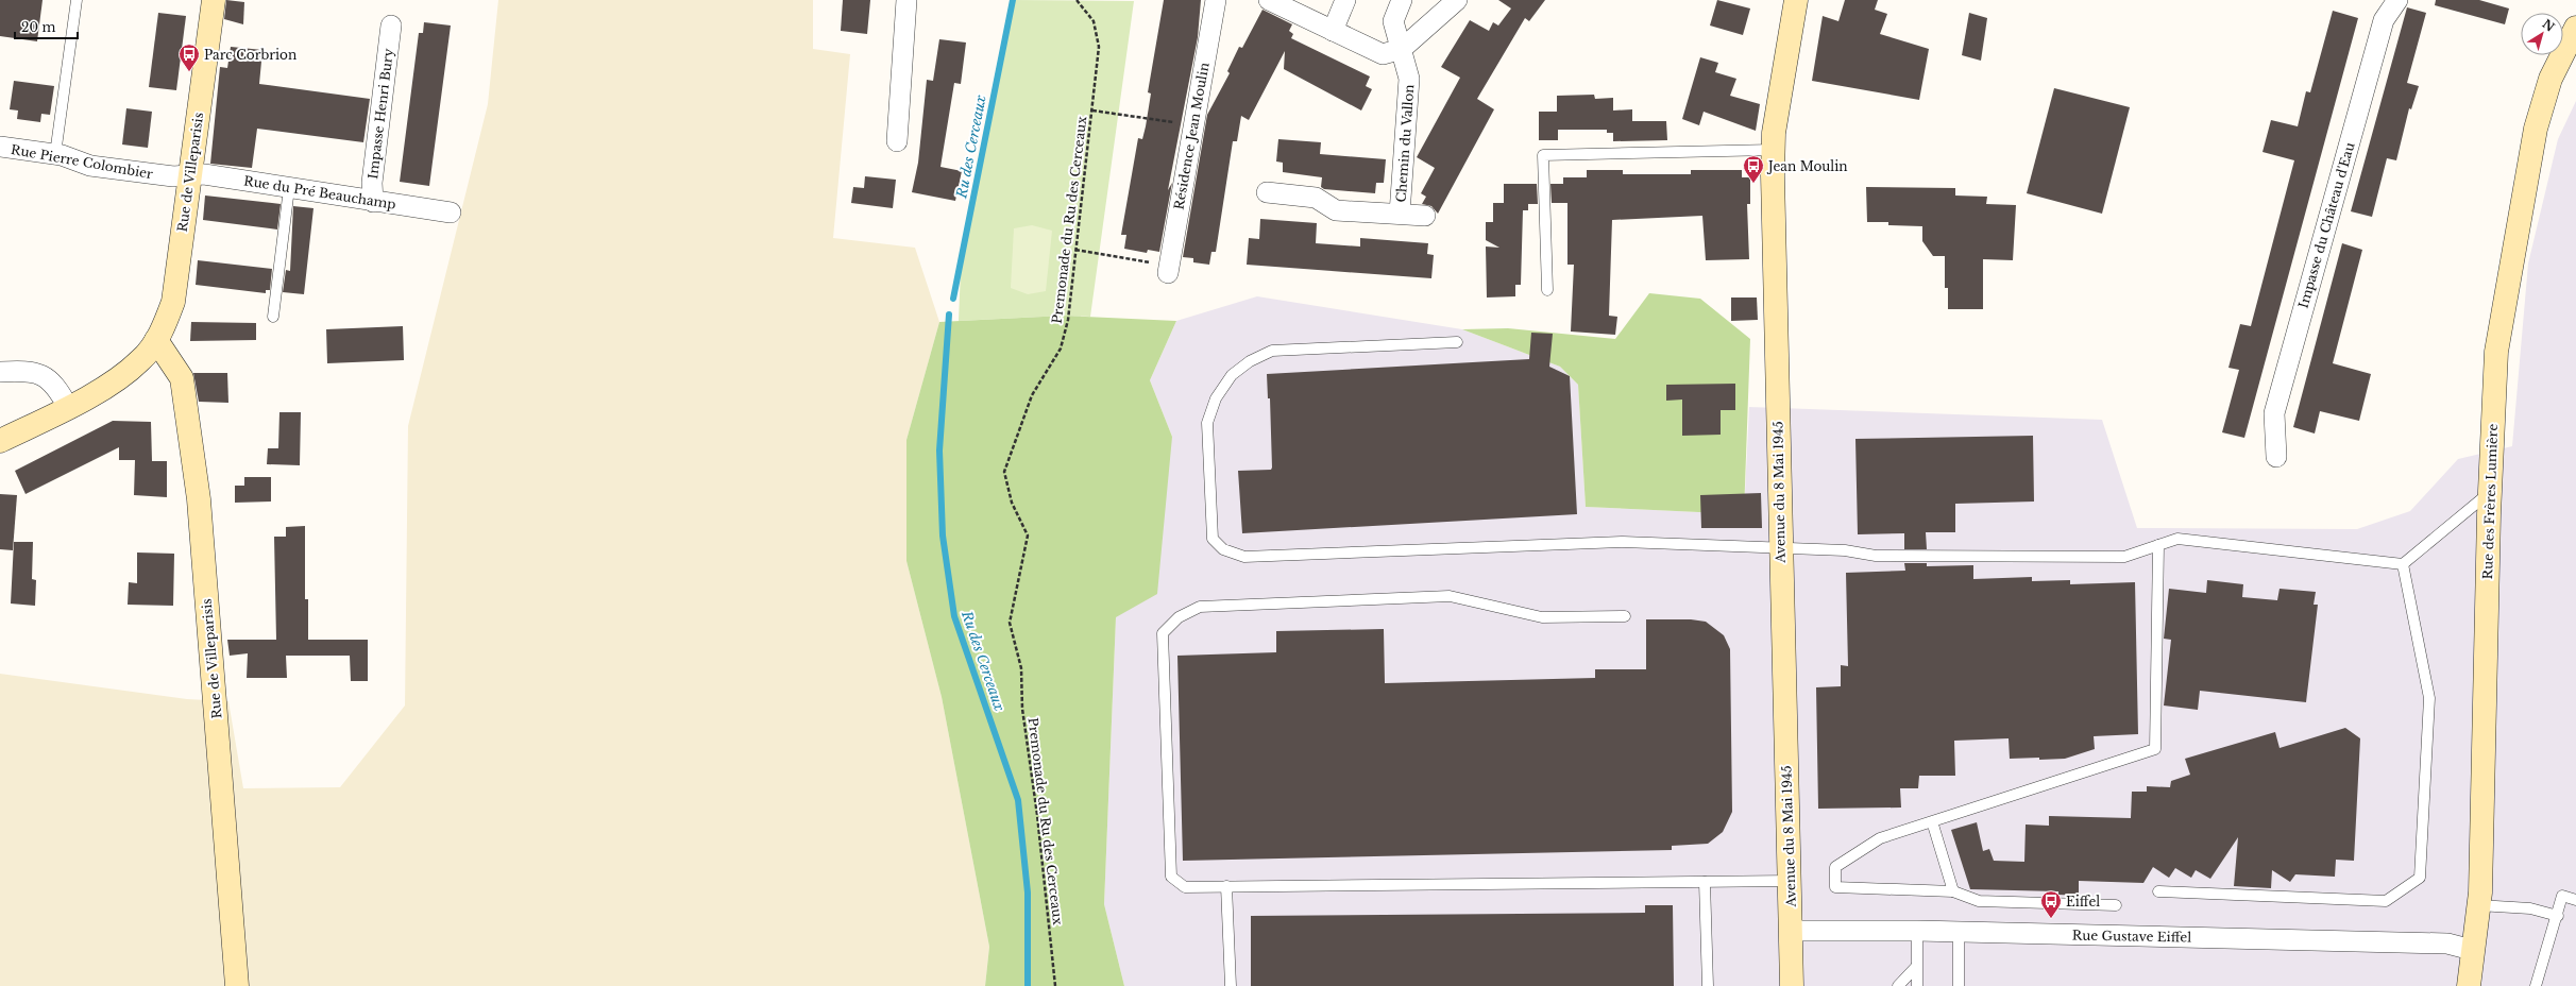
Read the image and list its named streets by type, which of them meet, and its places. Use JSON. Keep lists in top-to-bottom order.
{
  "streets": {
    "street": [
      "Impasse Henri Bury",
      "Résidence Jean Moulin",
      "Chemin du Vallon",
      "Rue Pierre Colombier",
      "Rue de Villeparisis",
      "Rue du Pré Beauchamp",
      "Impasse du Château d'Eau",
      "Avenue du 8 Mai 1945",
      "Rue des Frères Lumière",
      "Rue Gustave Eiffel"
    ],
    "path": ["Premonade du Ru des Cerceaux"]
  },
  "crossings": [
    ["Impasse Henri Bury", "Rue du Pré Beauchamp"],
    ["Rue Pierre Colombier", "Rue de Villeparisis"],
    ["Rue Pierre Colombier", "Rue du Pré Beauchamp"],
    ["Rue de Villeparisis", "Rue du Pré Beauchamp"],
    ["Avenue du 8 Mai 1945", "Rue Gustave Eiffel"],
    ["Rue des Frères Lumière", "Rue Gustave Eiffel"]
  ],
  "water": ["Ru des Cerceaux"],
  "places": {
    "bus stop": ["Parc Corbrion", "Jean Moulin", "Eiffel"]
  },
  "scale_bar": "20 m",
  "north": "top right"
}
